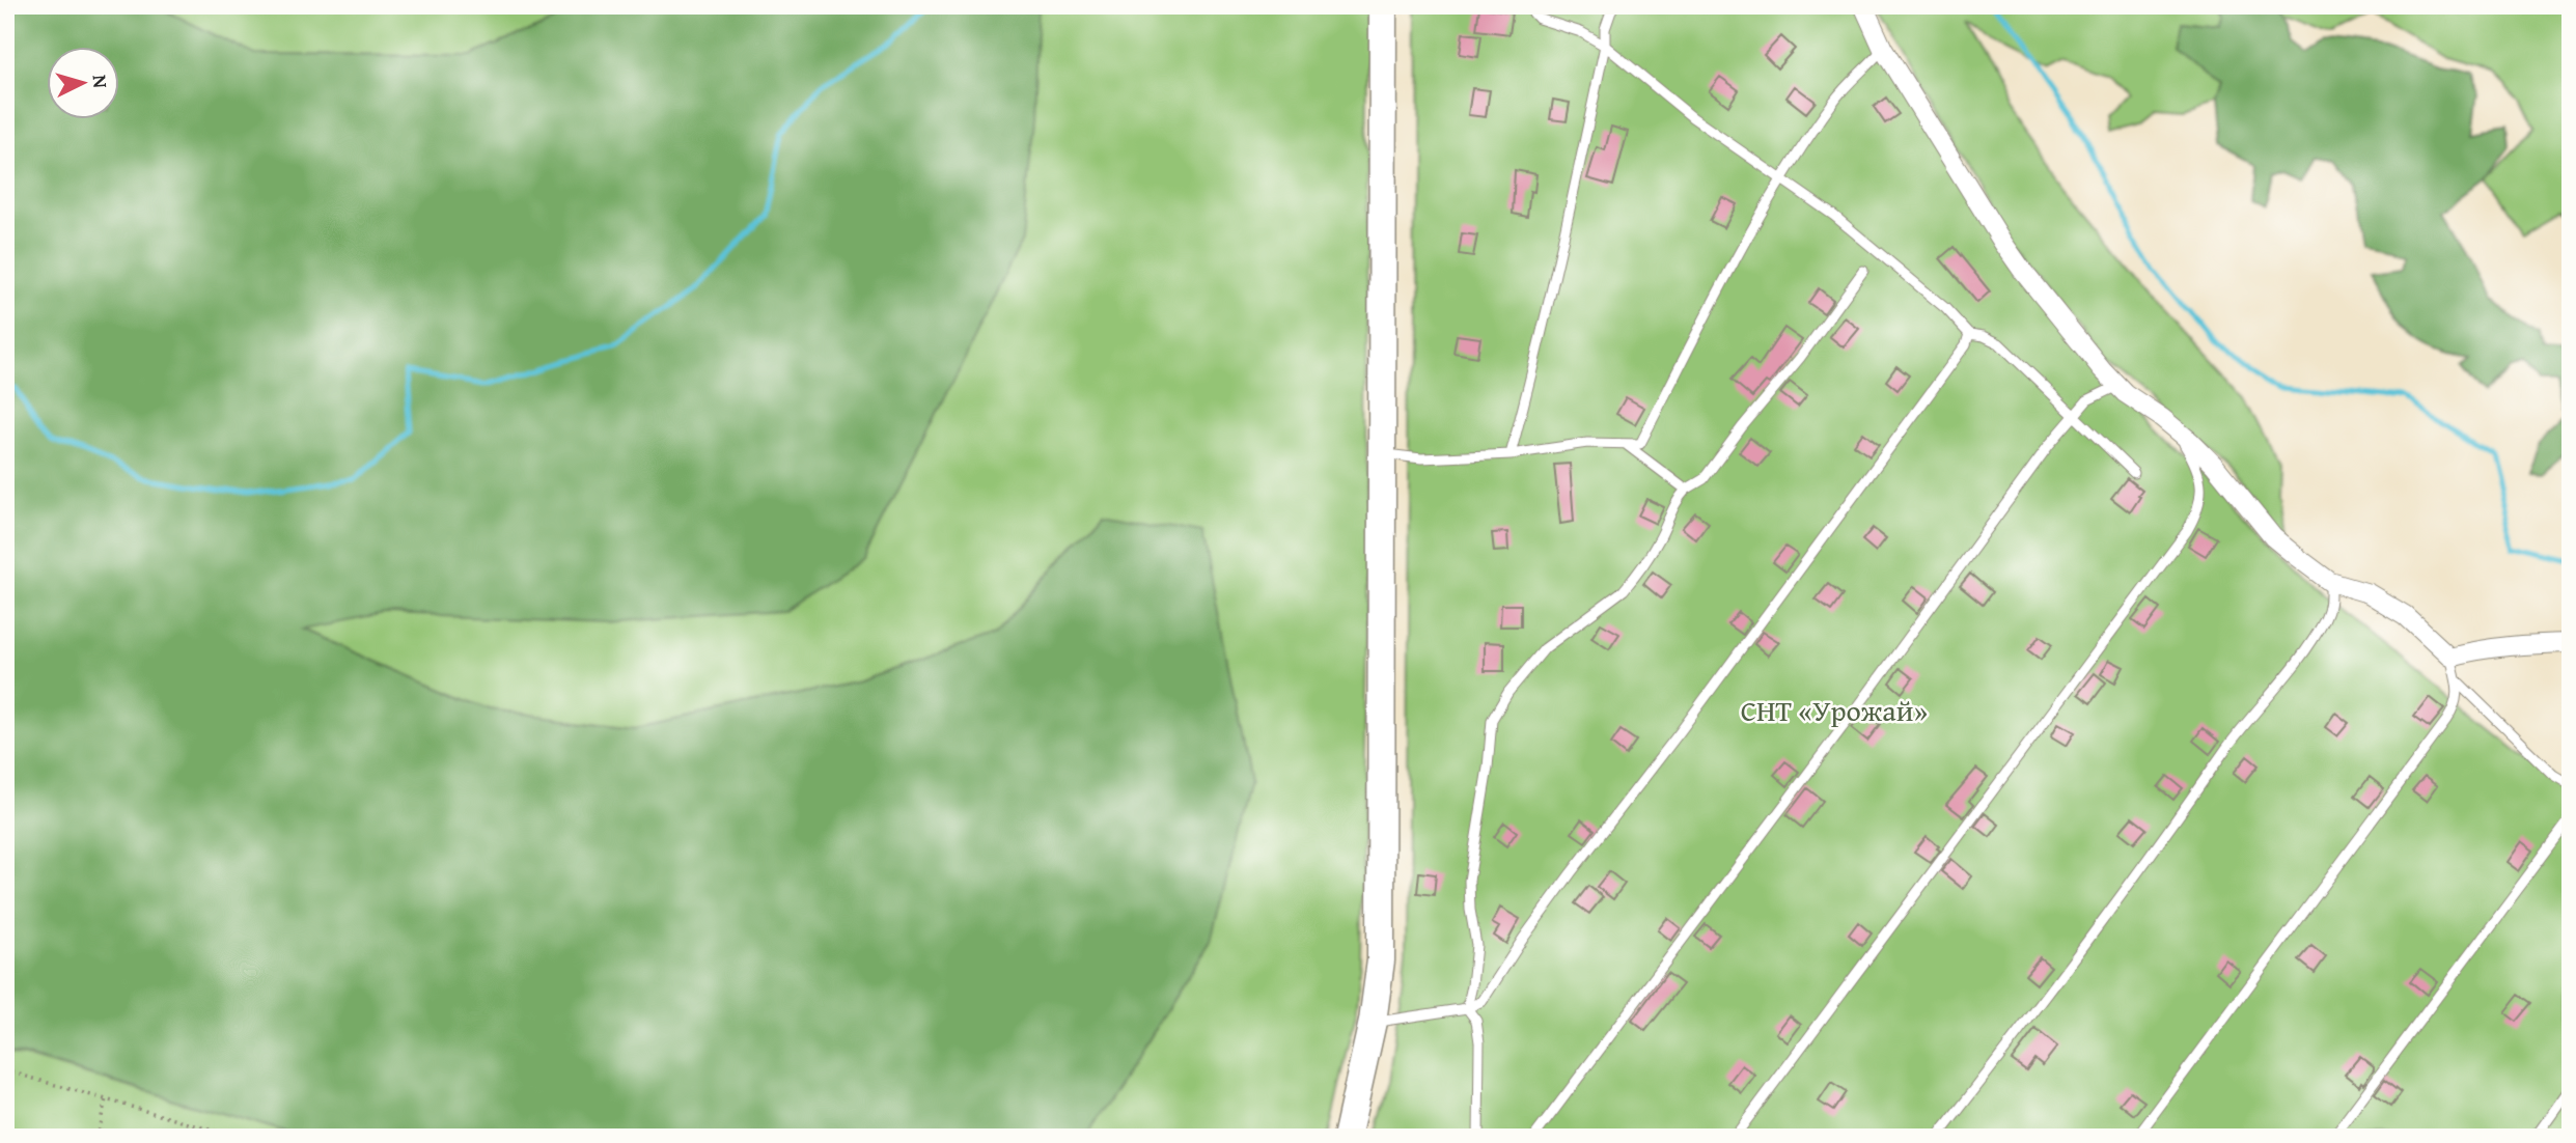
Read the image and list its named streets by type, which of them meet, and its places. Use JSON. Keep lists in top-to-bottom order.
{
  "parks": ["СНТ «Урожай»"],
  "north": "right"
}
